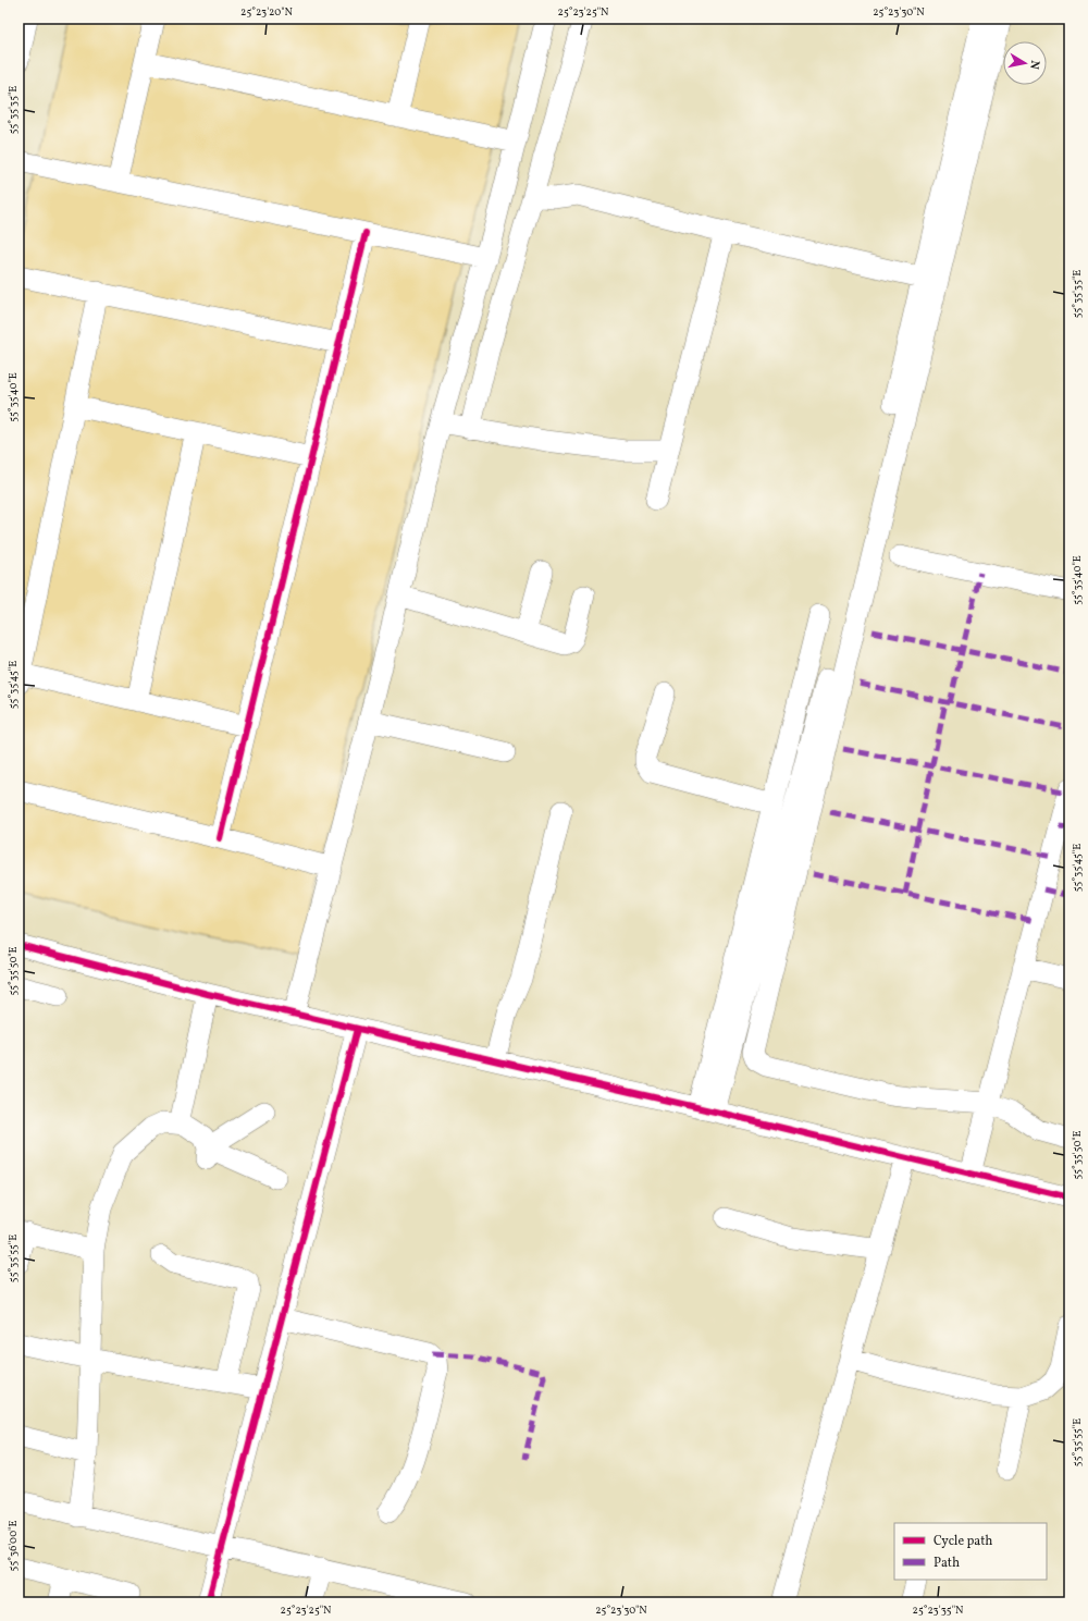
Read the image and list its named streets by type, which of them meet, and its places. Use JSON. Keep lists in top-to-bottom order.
{
  "legend": ["Cycle path", "Path"],
  "north": "right",
  "coordinates": [
    "25°23'20\"N",
    "25°23'25\"N",
    "25°23'30\"N",
    "55°35'35\"E",
    "55°35'40\"E",
    "55°35'45\"E",
    "55°35'50\"E",
    "55°35'55\"E",
    "55°36'00\"E",
    "25°23'35\"N"
  ]
}
